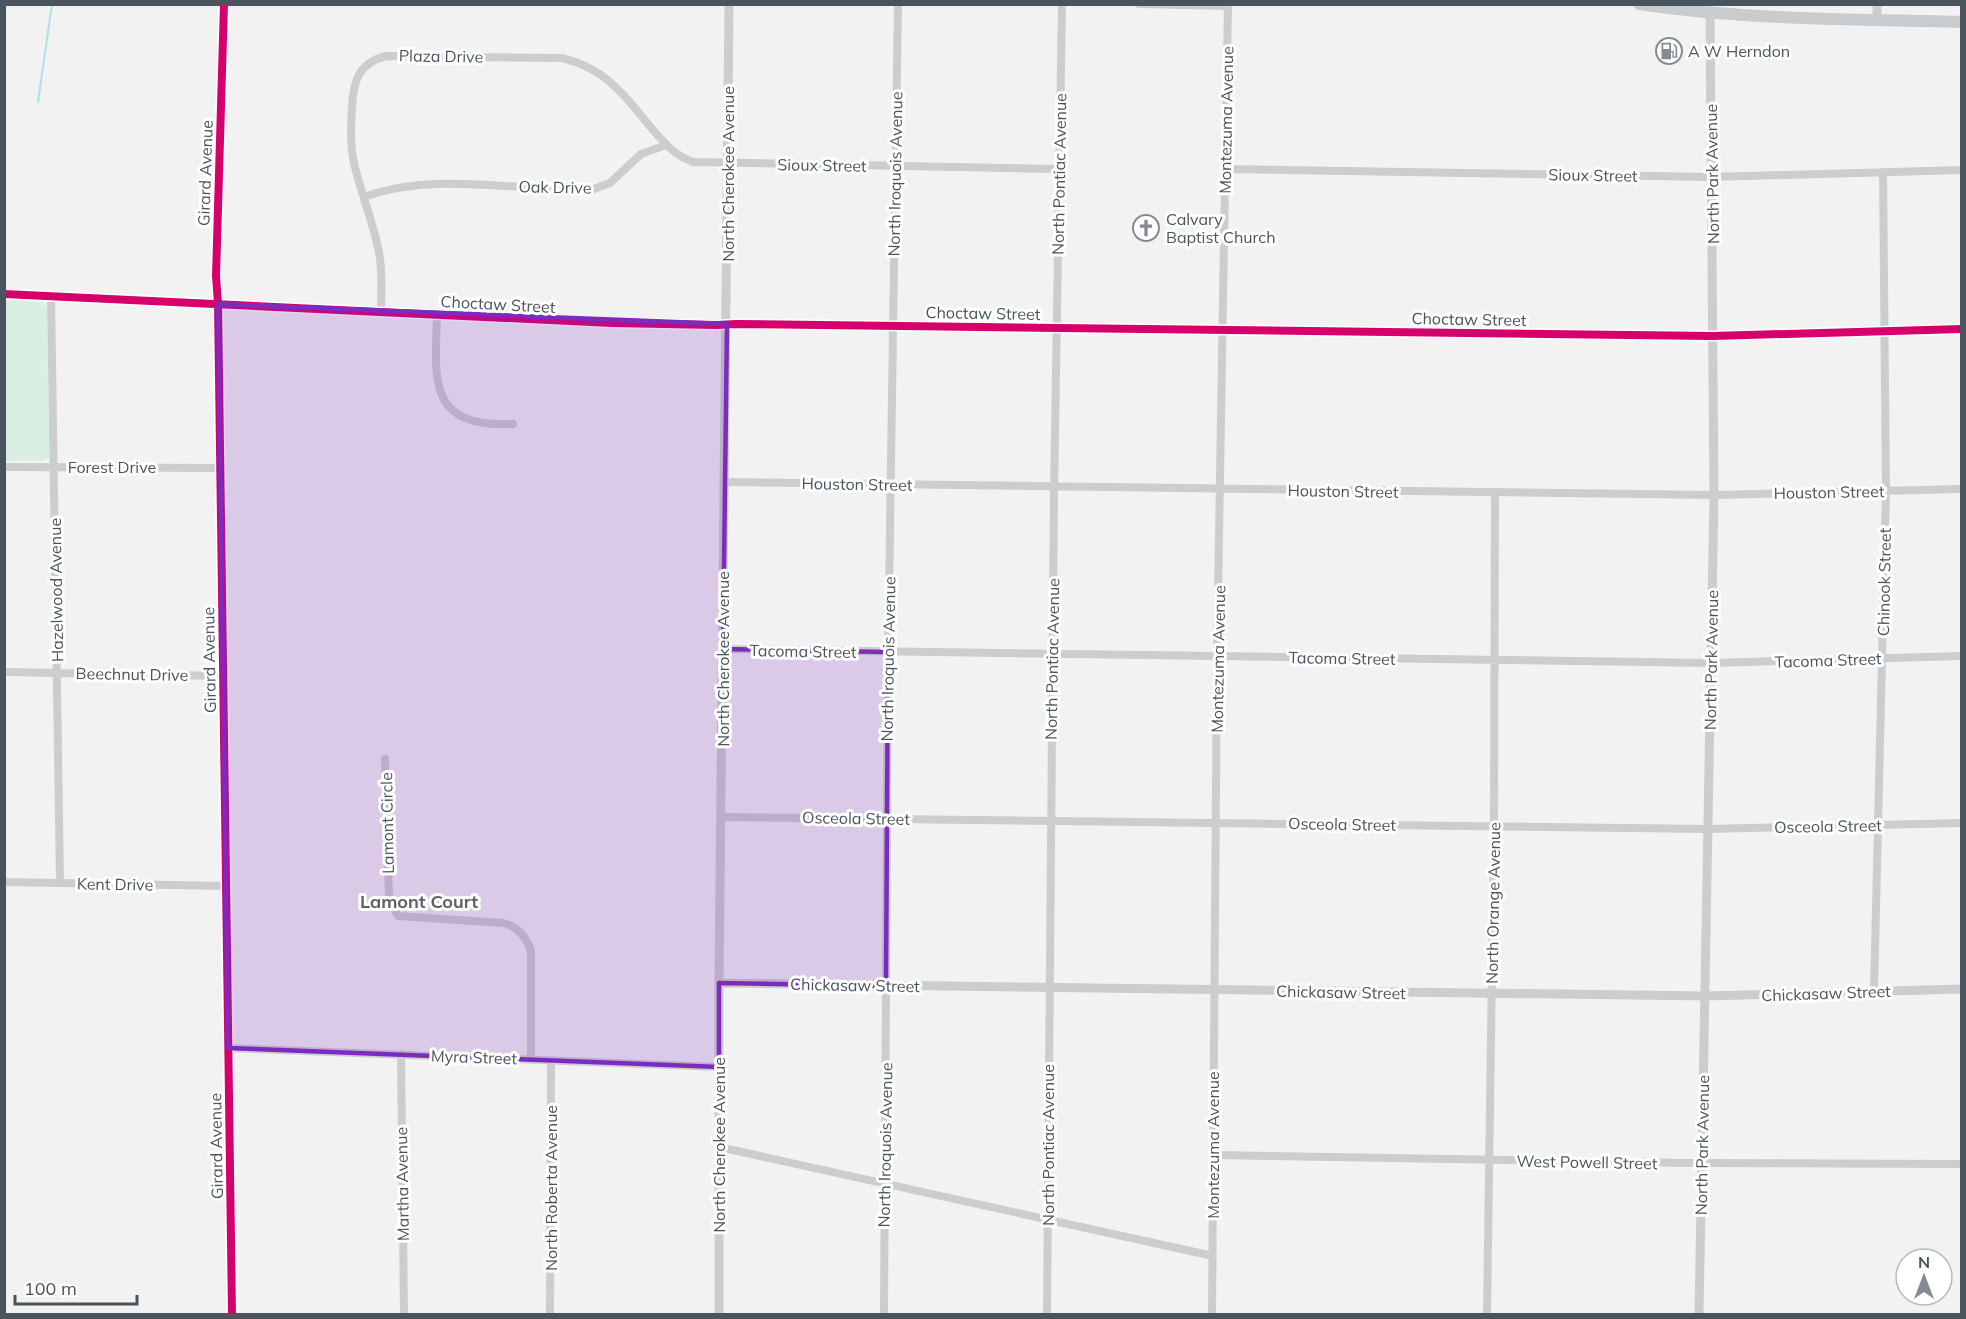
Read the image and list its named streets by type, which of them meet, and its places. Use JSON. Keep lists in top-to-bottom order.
{
  "streets": {
    "street": [
      "Plaza Drive",
      "Montezuma Avenue",
      "Sioux Street",
      "Girard Avenue",
      "North Cherokee Avenue",
      "North Iroquois Avenue",
      "North Pontiac Avenue",
      "North Park Avenue",
      "Oak Drive",
      "Choctaw Street",
      "Forest Drive",
      "Houston Street",
      "Chinook Street",
      "Hazelwood Avenue",
      "Tacoma Street",
      "Beechnut Drive",
      "Osceola Street",
      "Lamont Circle",
      "Kent Drive",
      "North Orange Avenue",
      "Chickasaw Street",
      "Myra Street",
      "West Powell Street",
      "Martha Avenue",
      "North Roberta Avenue"
    ]
  },
  "crossings": [
    ["Plaza Drive", "Oak Drive"],
    ["Plaza Drive", "Choctaw Street"],
    ["Montezuma Avenue", "Sioux Street"],
    ["Montezuma Avenue", "Choctaw Street"],
    ["Montezuma Avenue", "Houston Street"],
    ["Montezuma Avenue", "Tacoma Street"],
    ["Montezuma Avenue", "Osceola Street"],
    ["Montezuma Avenue", "Chickasaw Street"],
    ["Montezuma Avenue", "West Powell Street"],
    ["Sioux Street", "North Cherokee Avenue"],
    ["Sioux Street", "North Iroquois Avenue"],
    ["Sioux Street", "North Pontiac Avenue"],
    ["Sioux Street", "North Park Avenue"],
    ["Sioux Street", "Chinook Street"],
    ["Girard Avenue", "Choctaw Street"],
    ["Girard Avenue", "Forest Drive"],
    ["Girard Avenue", "Beechnut Drive"],
    ["Girard Avenue", "Kent Drive"],
    ["Girard Avenue", "Myra Street"],
    ["North Cherokee Avenue", "Choctaw Street"],
    ["North Cherokee Avenue", "Houston Street"],
    ["North Cherokee Avenue", "Tacoma Street"],
    ["North Cherokee Avenue", "Osceola Street"],
    ["North Cherokee Avenue", "Chickasaw Street"],
    ["North Cherokee Avenue", "Myra Street"],
    ["North Iroquois Avenue", "Choctaw Street"],
    ["North Iroquois Avenue", "Houston Street"],
    ["North Iroquois Avenue", "Tacoma Street"],
    ["North Iroquois Avenue", "Osceola Street"],
    ["North Iroquois Avenue", "Chickasaw Street"],
    ["North Pontiac Avenue", "Choctaw Street"],
    ["North Pontiac Avenue", "Houston Street"],
    ["North Pontiac Avenue", "Tacoma Street"],
    ["North Pontiac Avenue", "Osceola Street"],
    ["North Pontiac Avenue", "Chickasaw Street"],
    ["North Park Avenue", "Choctaw Street"],
    ["North Park Avenue", "Houston Street"],
    ["North Park Avenue", "Tacoma Street"],
    ["North Park Avenue", "Osceola Street"],
    ["North Park Avenue", "Chickasaw Street"],
    ["North Park Avenue", "West Powell Street"],
    ["Choctaw Street", "Chinook Street"],
    ["Choctaw Street", "Hazelwood Avenue"],
    ["Forest Drive", "Hazelwood Avenue"],
    ["Houston Street", "Chinook Street"],
    ["Houston Street", "North Orange Avenue"],
    ["Chinook Street", "Tacoma Street"],
    ["Chinook Street", "Osceola Street"],
    ["Chinook Street", "Chickasaw Street"],
    ["Hazelwood Avenue", "Beechnut Drive"],
    ["Hazelwood Avenue", "Kent Drive"],
    ["Tacoma Street", "North Orange Avenue"],
    ["Osceola Street", "North Orange Avenue"],
    ["Lamont Circle", "Myra Street"],
    ["North Orange Avenue", "Chickasaw Street"],
    ["North Orange Avenue", "West Powell Street"],
    ["Myra Street", "Martha Avenue"],
    ["Myra Street", "North Roberta Avenue"]
  ],
  "districts": ["Lamont Court"],
  "places": {
    "fuel station": ["A W Herndon"],
    "church": ["Calvary Baptist Church"]
  },
  "scale_bar": "100 m",
  "north": "top"
}
